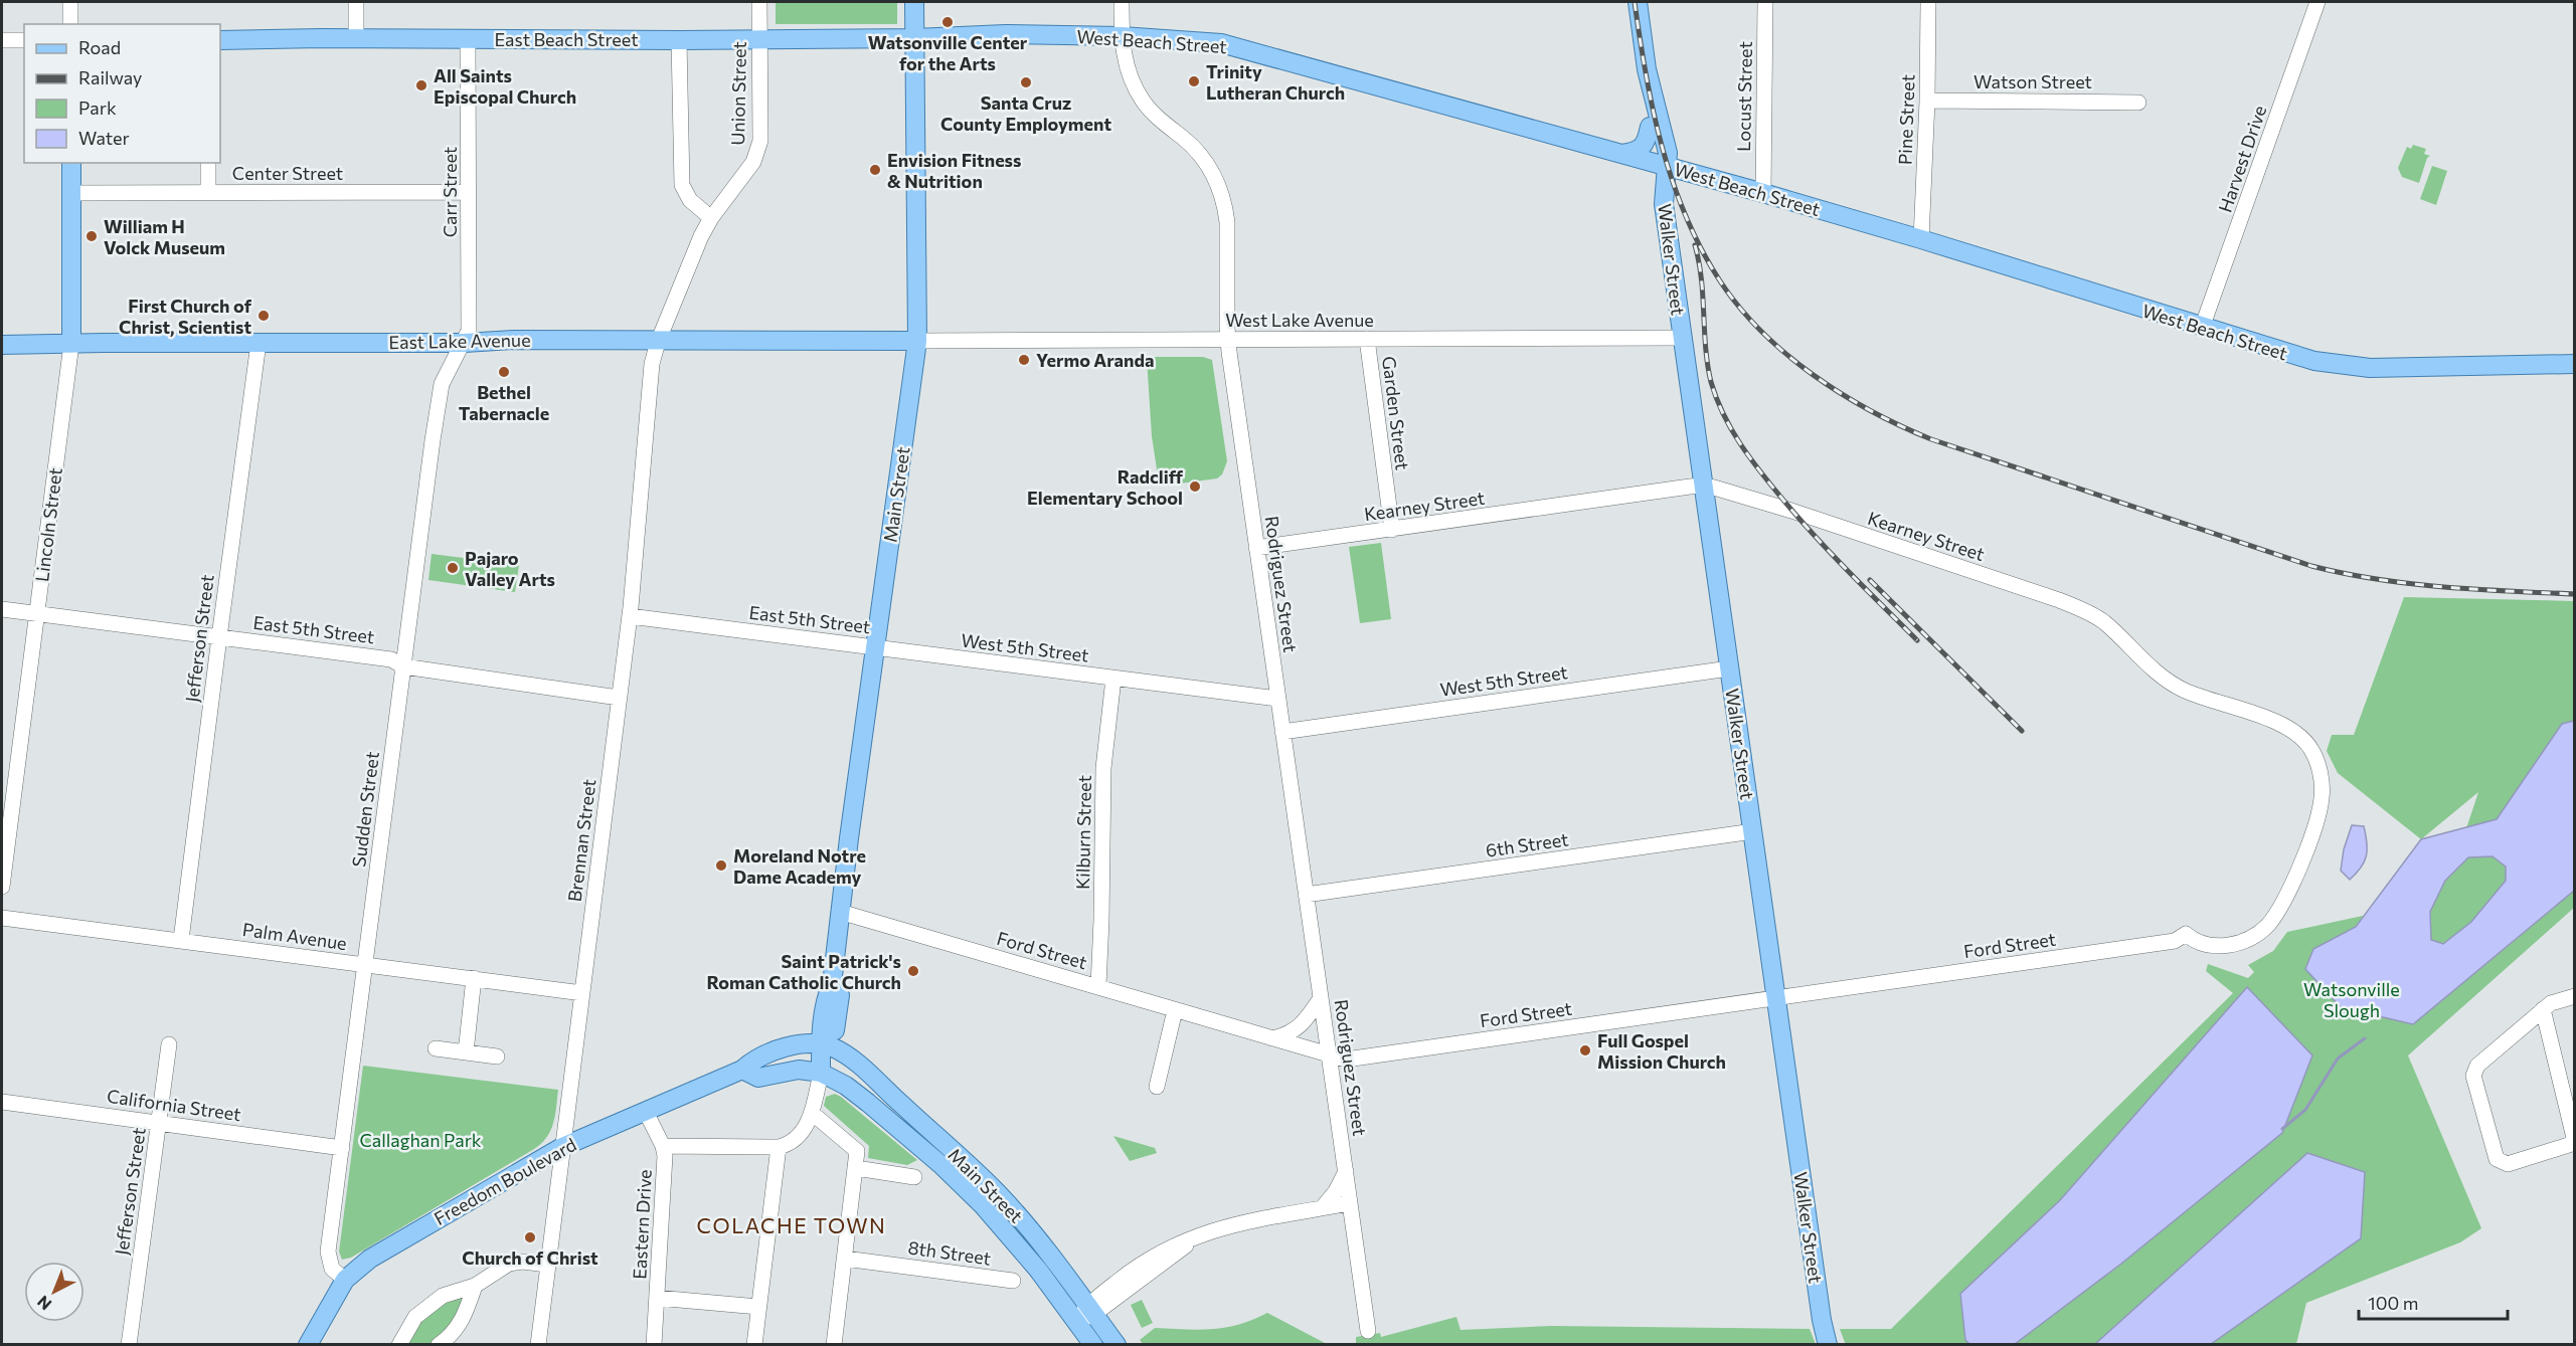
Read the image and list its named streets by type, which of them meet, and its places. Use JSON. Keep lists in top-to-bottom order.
{
  "streets": {
    "main road": [
      "East Beach Street",
      "West Beach Street",
      "Walker Street",
      "East Lake Avenue",
      "Main Street",
      "Lincoln Street",
      "Freedom Boulevard"
    ],
    "street": [
      "Watson Street",
      "Union Street",
      "Locust Street",
      "Pine Street",
      "Harvest Drive",
      "Center Street",
      "Carr Street",
      "West Lake Avenue",
      "Garden Street",
      "Kearney Street",
      "Rodriguez Street",
      "East 5th Street",
      "Jefferson Street",
      "West 5th Street",
      "Sudden Street",
      "Kilburn Street",
      "Brennan Street",
      "6th Street",
      "Palm Avenue",
      "Ford Street",
      "California Street",
      "Eastern Drive",
      "8th Street"
    ]
  },
  "crossings": [
    ["East Beach Street", "West Beach Street"],
    ["East Beach Street", "Union Street"],
    ["East Beach Street", "Carr Street"],
    ["East Beach Street", "Main Street"],
    ["West Beach Street", "Locust Street"],
    ["West Beach Street", "Pine Street"],
    ["West Beach Street", "Harvest Drive"],
    ["West Beach Street", "Walker Street"],
    ["West Beach Street", "Main Street"],
    ["West Beach Street", "Rodriguez Street"],
    ["Watson Street", "Pine Street"],
    ["Union Street", "East Lake Avenue"],
    ["Union Street", "Brennan Street"],
    ["Center Street", "Carr Street"],
    ["Center Street", "Lincoln Street"],
    ["Carr Street", "East Lake Avenue"],
    ["Carr Street", "Sudden Street"],
    ["Walker Street", "West Lake Avenue"],
    ["Walker Street", "Kearney Street"],
    ["Walker Street", "West 5th Street"],
    ["Walker Street", "6th Street"],
    ["Walker Street", "Ford Street"],
    ["West Lake Avenue", "East Lake Avenue"],
    ["West Lake Avenue", "Garden Street"],
    ["West Lake Avenue", "Main Street"],
    ["West Lake Avenue", "Rodriguez Street"],
    ["East Lake Avenue", "Main Street"],
    ["East Lake Avenue", "Lincoln Street"],
    ["East Lake Avenue", "Jefferson Street"],
    ["East Lake Avenue", "Sudden Street"],
    ["East Lake Avenue", "Brennan Street"],
    ["Garden Street", "Kearney Street"],
    ["Main Street", "East 5th Street"],
    ["Main Street", "West 5th Street"],
    ["Main Street", "Ford Street"],
    ["Main Street", "Freedom Boulevard"],
    ["Kearney Street", "Rodriguez Street"],
    ["Kearney Street", "Ford Street"],
    ["Lincoln Street", "East 5th Street"],
    ["Rodriguez Street", "West 5th Street"],
    ["Rodriguez Street", "6th Street"],
    ["Rodriguez Street", "Ford Street"],
    ["East 5th Street", "Jefferson Street"],
    ["East 5th Street", "West 5th Street"],
    ["East 5th Street", "Sudden Street"],
    ["East 5th Street", "Brennan Street"],
    ["Jefferson Street", "Palm Avenue"],
    ["Jefferson Street", "California Street"],
    ["West 5th Street", "Kilburn Street"],
    ["Sudden Street", "Palm Avenue"],
    ["Sudden Street", "California Street"],
    ["Sudden Street", "Freedom Boulevard"],
    ["Kilburn Street", "Ford Street"],
    ["Brennan Street", "Palm Avenue"],
    ["Brennan Street", "Freedom Boulevard"],
    ["Freedom Boulevard", "Eastern Drive"]
  ],
  "districts": ["COLACHE TOWN"],
  "parks": ["Watsonville Slough", "Callaghan Park"],
  "places": [
    "Watsonville Center for the Arts",
    "Trinity Lutheran Church",
    "Santa Cruz County Employment",
    "All Saints Episcopal Church",
    "Envision Fitness & Nutrition",
    "William H Volck Museum",
    "First Church of Christ, Scientist",
    "Yermo Aranda",
    "Bethel Tabernacle",
    "Radcliff Elementary School",
    "Pajaro Valley Arts",
    "Moreland Notre Dame Academy",
    "Saint Patrick's Roman Catholic Church",
    "Full Gospel Mission Church",
    "Church of Christ"
  ],
  "legend": [
    "Road",
    "Railway",
    "Park",
    "Water"
  ],
  "scale_bar": "100 m",
  "north": "bottom left"
}
